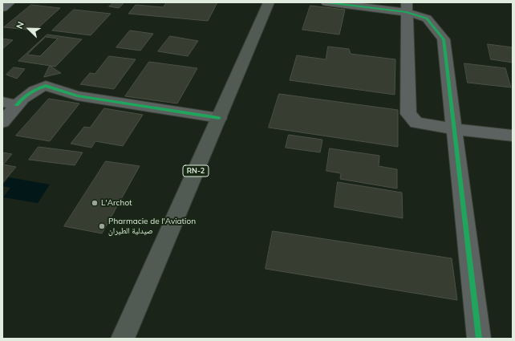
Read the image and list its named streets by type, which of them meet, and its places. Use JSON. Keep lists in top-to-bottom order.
{
  "streets": {
    "main road": ["RN-2"]
  },
  "places": ["L'Archot", "Pharmacie de l'Aviation صيدلية الطيران"],
  "north": "top left"
}
